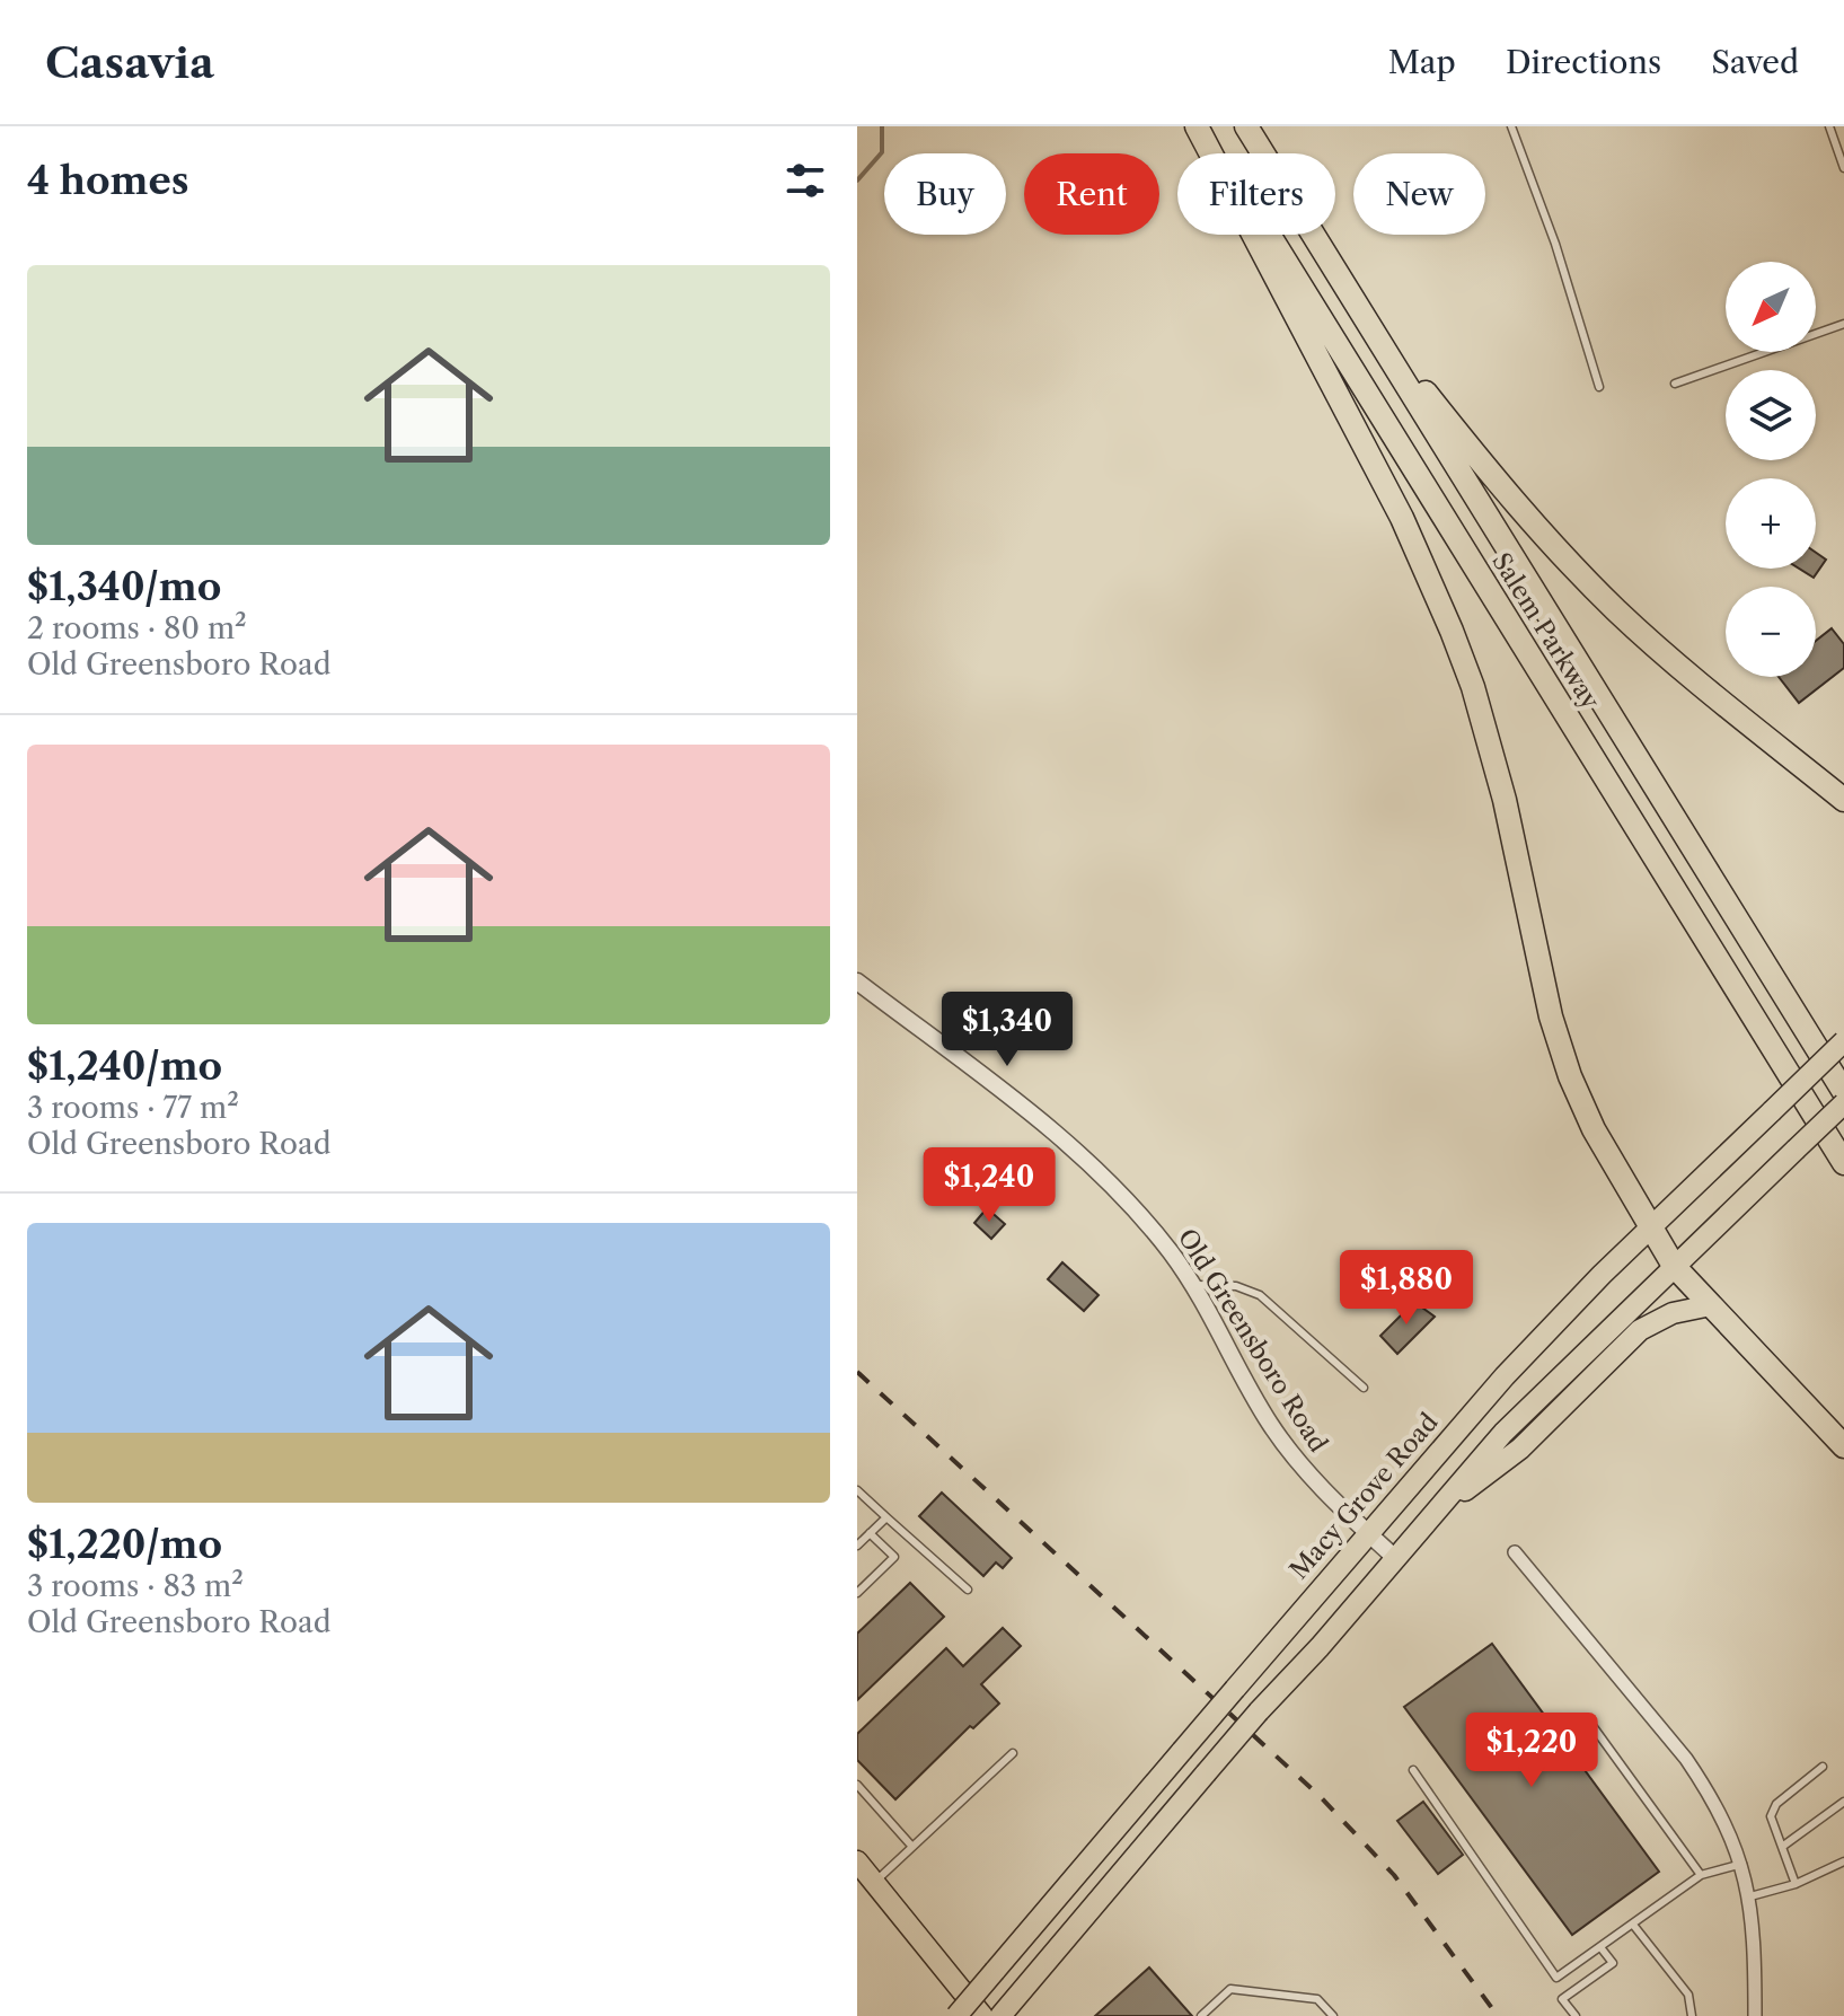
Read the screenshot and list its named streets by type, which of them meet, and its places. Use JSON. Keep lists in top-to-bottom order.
{
  "streets": {
    "highway": ["Salem Parkway"],
    "main road": ["Macy Grove Road"],
    "street": ["Old Greensboro Road"]
  },
  "crossings": [
    ["Old Greensboro Road", "Macy Grove Road"]
  ],
  "north": "bottom left",
  "page": {
    "header": "Casavia",
    "nav": ["Map", "Directions", "Saved"],
    "heading": "4 homes",
    "chip": [
      "Buy",
      "Rent",
      "Filters",
      "New"
    ],
    "list": [
      {
        "name": "$1,340/mo",
        "note": "2 rooms · 80 m² · Old Greensboro Road"
      },
      {
        "name": "$1,240/mo",
        "note": "3 rooms · 77 m² · Old Greensboro Road"
      },
      {
        "name": "$1,220/mo",
        "note": "3 rooms · 83 m² · Old Greensboro Road"
      }
    ],
    "map_buttons": ["+", "−"],
    "price": [
      "$1,340",
      "$1,240",
      "$1,880",
      "$1,220"
    ]
  }
}
